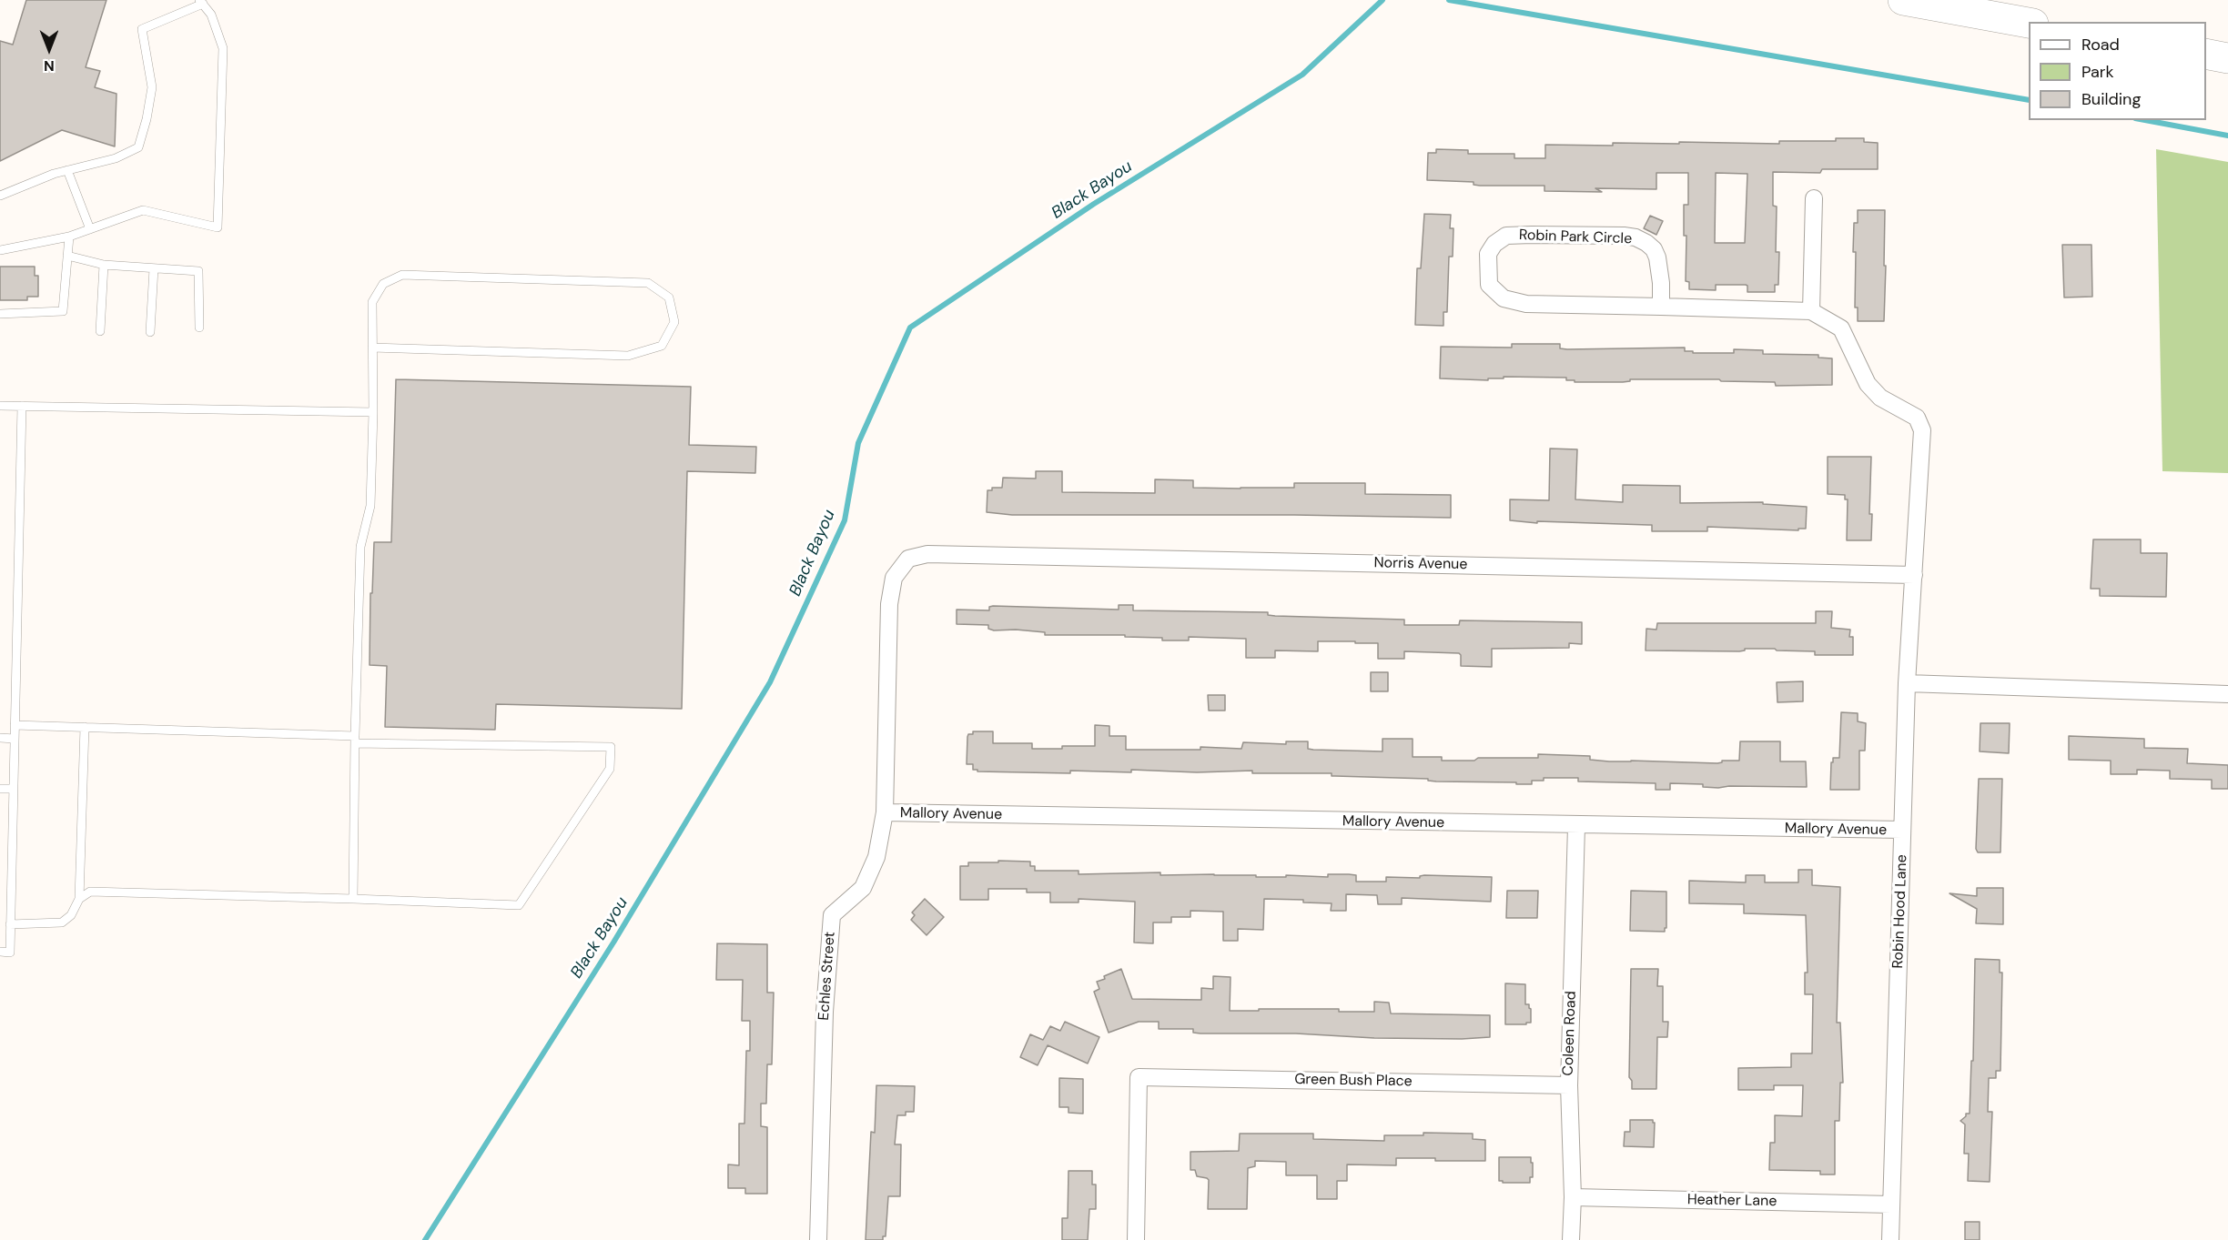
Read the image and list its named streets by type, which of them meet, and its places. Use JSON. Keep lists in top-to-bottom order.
{
  "streets": {
    "street": [
      "Robin Park Circle",
      "Norris Avenue",
      "Mallory Avenue",
      "Robin Hood Lane",
      "Echles Street",
      "Coleen Road",
      "Green Bush Place",
      "Heather Lane"
    ]
  },
  "crossings": [
    ["Robin Park Circle", "Robin Hood Lane"],
    ["Norris Avenue", "Robin Hood Lane"],
    ["Norris Avenue", "Echles Street"],
    ["Mallory Avenue", "Robin Hood Lane"],
    ["Mallory Avenue", "Echles Street"],
    ["Mallory Avenue", "Coleen Road"],
    ["Robin Hood Lane", "Heather Lane"],
    ["Coleen Road", "Green Bush Place"],
    ["Coleen Road", "Heather Lane"]
  ],
  "water": ["Black Bayou"],
  "legend": ["Road", "Park", "Building"],
  "north": "bottom"
}
